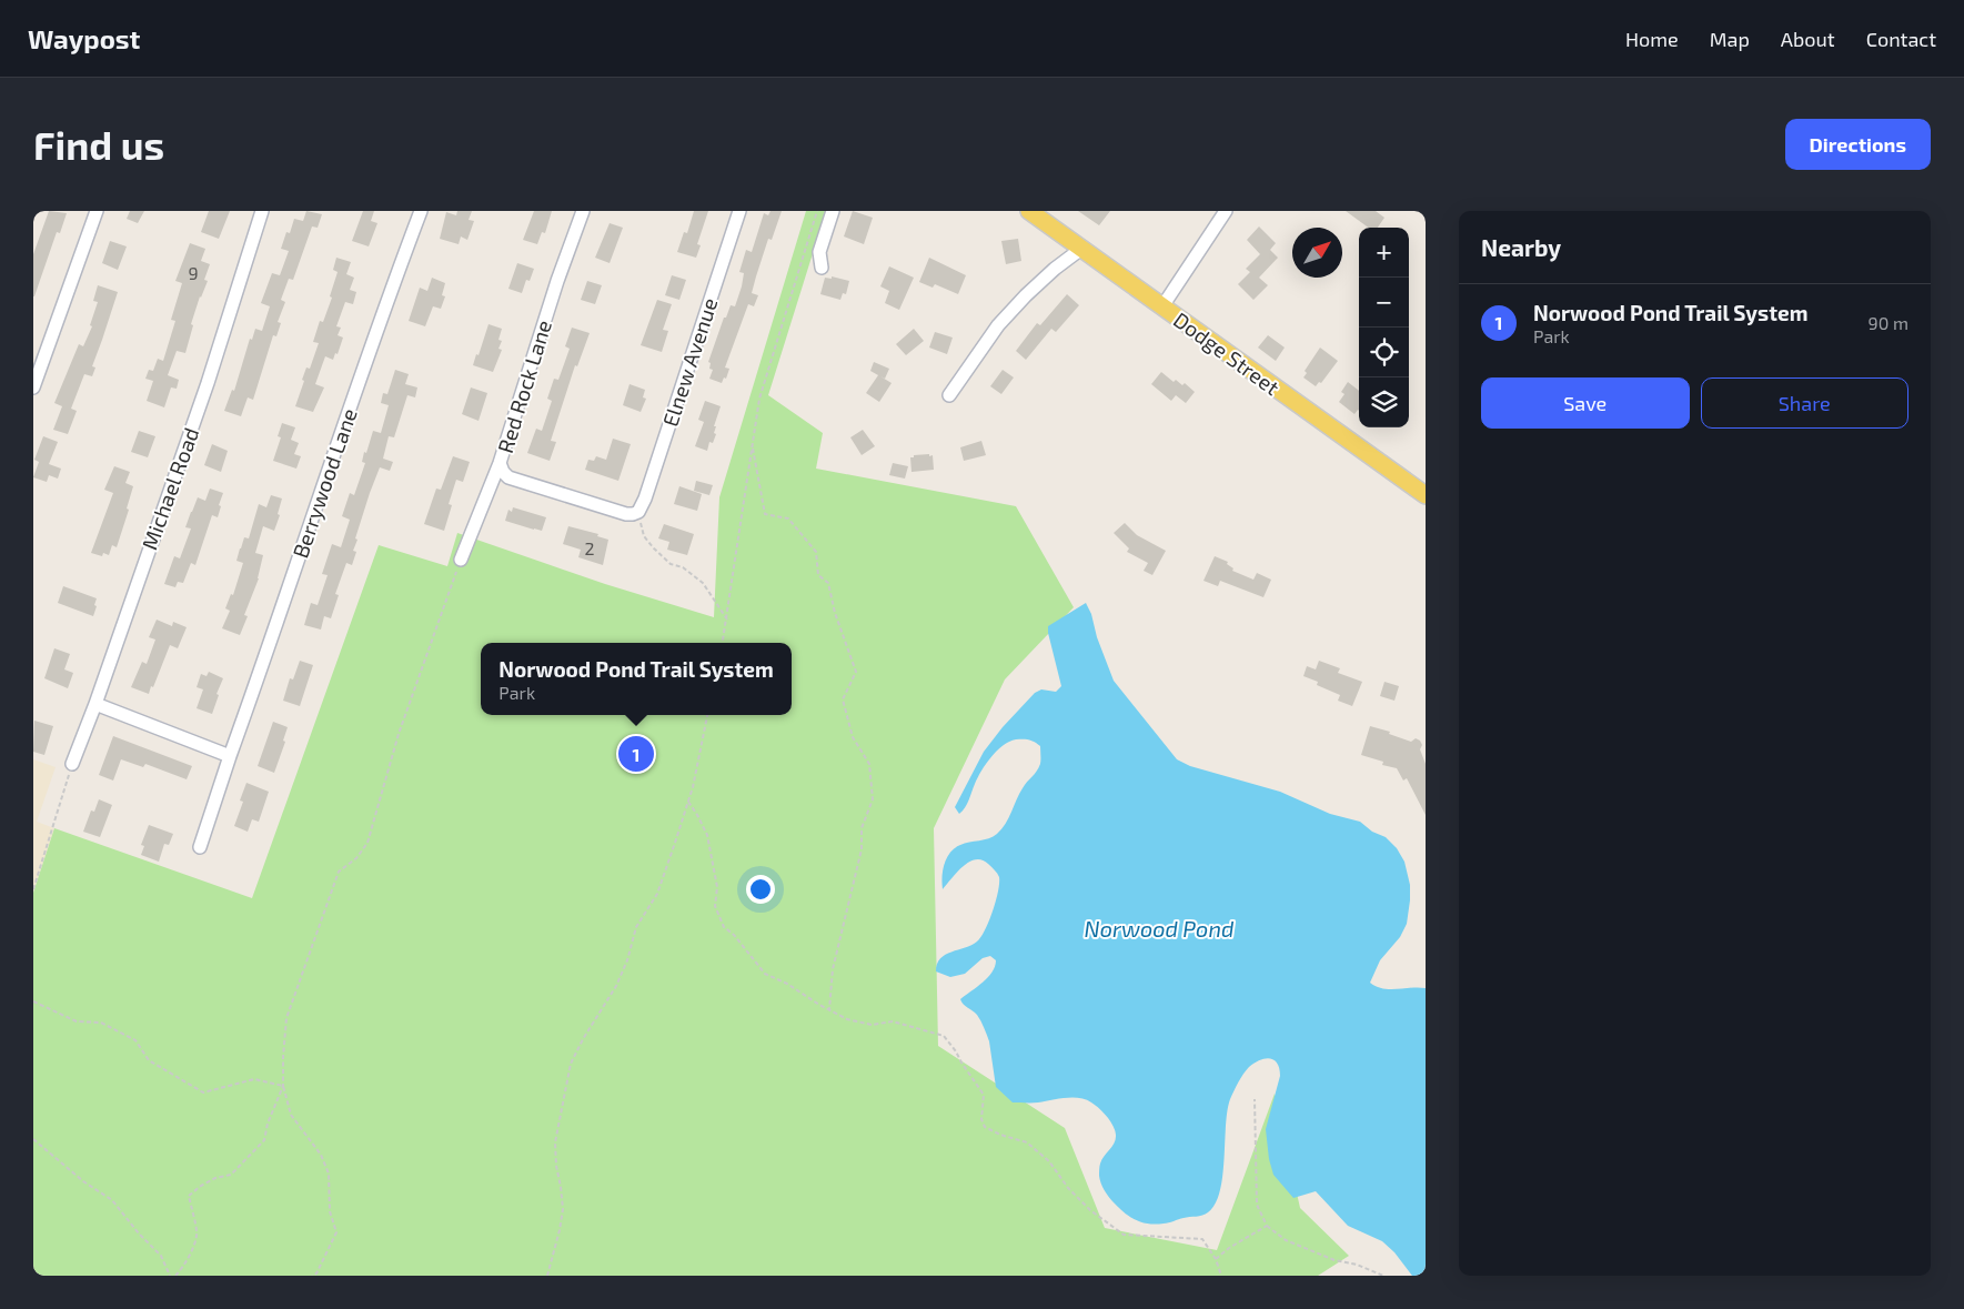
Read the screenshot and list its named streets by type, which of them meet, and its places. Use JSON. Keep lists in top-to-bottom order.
{
  "streets": {
    "main road": ["Dodge Street"],
    "street": [
      "Elnew Avenue",
      "Red Rock Lane",
      "Berrywood Lane",
      "Michael Road"
    ]
  },
  "water": ["Norwood Pond"],
  "house_numbers": ["9", "2"],
  "north": "top right",
  "page": {
    "header": "Waypost",
    "nav": [
      "Home",
      "Map",
      "About",
      "Contact"
    ],
    "buttons": [
      "Directions",
      ["Save", "Share"]
    ],
    "title": "Find us",
    "heading": "Nearby",
    "map_buttons": ["+", "−"],
    "list": [
      {
        "mark": "1",
        "name": "Norwood Pond Trail System",
        "note": "Park",
        "value": "90 m"
      }
    ],
    "popup": ["Norwood Pond Trail System", "Park"],
    "pins": "1"
  }
}
